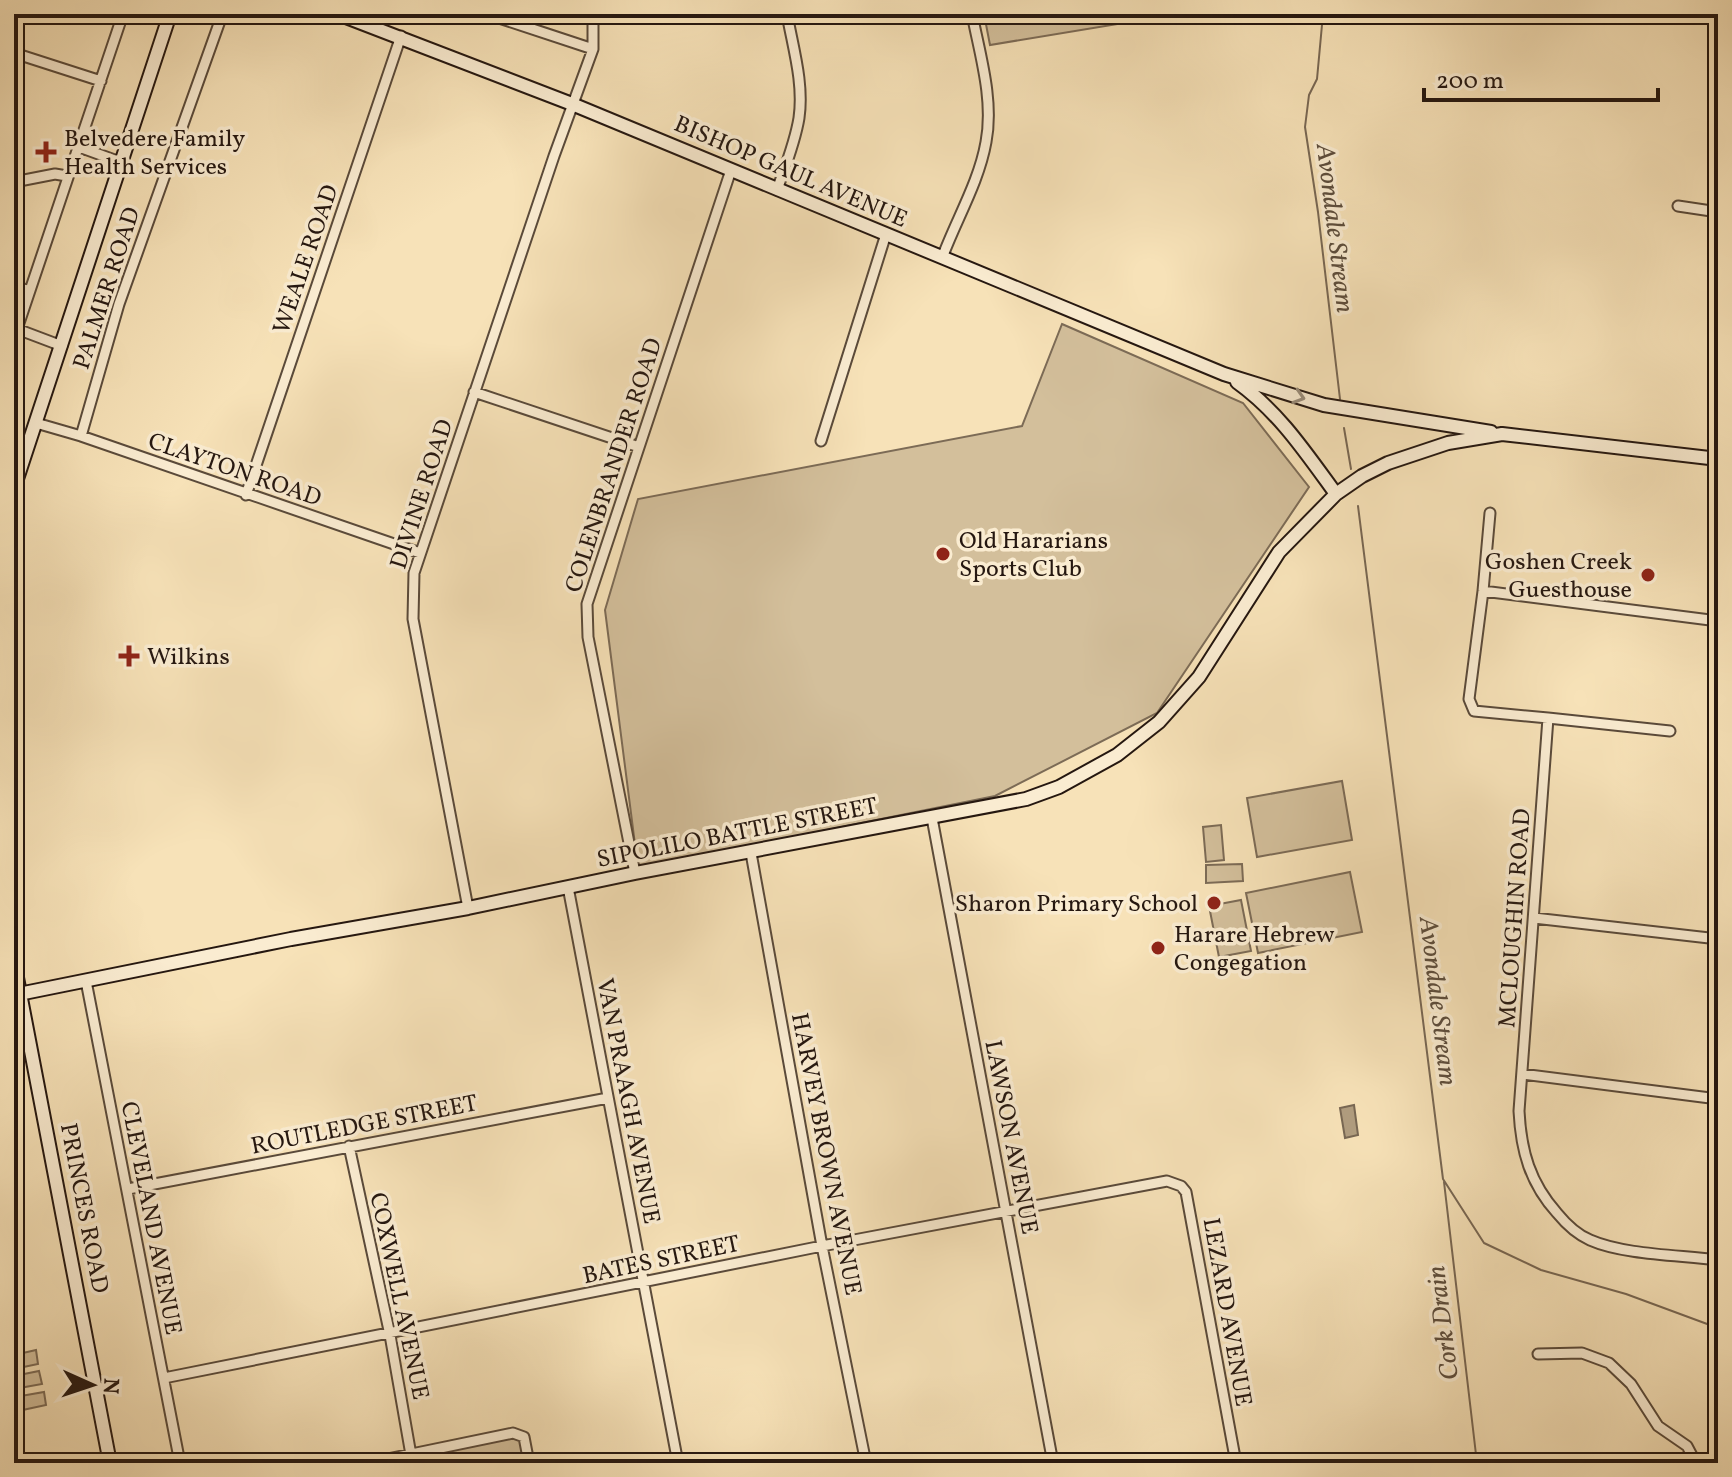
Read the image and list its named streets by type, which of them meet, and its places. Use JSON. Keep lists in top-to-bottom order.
{
  "streets": {
    "main road": ["BISHOP GAUL AVENUE", "SIPOLILO BATTLE STREET", "PRINCES ROAD"],
    "street": [
      "WEALE ROAD",
      "PALMER ROAD",
      "COLENBRANDER ROAD",
      "CLAYTON ROAD",
      "DIVINE ROAD",
      "MCLOUGHIN ROAD",
      "VAN PRAAGH AVENUE",
      "ROUTLEDGE STREET",
      "LAWSON AVENUE",
      "HARVEY BROWN AVENUE",
      "CLEVELAND AVENUE",
      "BATES STREET",
      "COXWELL AVENUE",
      "LEZARD AVENUE"
    ]
  },
  "crossings": [
    ["BISHOP GAUL AVENUE", "WEALE ROAD"],
    ["BISHOP GAUL AVENUE", "COLENBRANDER ROAD"],
    ["BISHOP GAUL AVENUE", "DIVINE ROAD"],
    ["WEALE ROAD", "CLAYTON ROAD"],
    ["PALMER ROAD", "CLAYTON ROAD"],
    ["COLENBRANDER ROAD", "SIPOLILO BATTLE STREET"],
    ["CLAYTON ROAD", "DIVINE ROAD"],
    ["DIVINE ROAD", "SIPOLILO BATTLE STREET"],
    ["SIPOLILO BATTLE STREET", "VAN PRAAGH AVENUE"],
    ["SIPOLILO BATTLE STREET", "LAWSON AVENUE"],
    ["SIPOLILO BATTLE STREET", "HARVEY BROWN AVENUE"],
    ["SIPOLILO BATTLE STREET", "PRINCES ROAD"],
    ["SIPOLILO BATTLE STREET", "CLEVELAND AVENUE"],
    ["VAN PRAAGH AVENUE", "ROUTLEDGE STREET"],
    ["VAN PRAAGH AVENUE", "BATES STREET"],
    ["ROUTLEDGE STREET", "CLEVELAND AVENUE"],
    ["ROUTLEDGE STREET", "COXWELL AVENUE"],
    ["LAWSON AVENUE", "BATES STREET"],
    ["HARVEY BROWN AVENUE", "BATES STREET"],
    ["CLEVELAND AVENUE", "BATES STREET"],
    ["BATES STREET", "COXWELL AVENUE"],
    ["BATES STREET", "LEZARD AVENUE"]
  ],
  "water": ["Avondale Stream", "Cork Drain"],
  "places": {
    "health": ["Belvedere Family Health Services", "Wilkins"],
    "other": [
      "Old Hararians Sports Club",
      "Goshen Creek Guesthouse",
      "Sharon Primary School",
      "Harare Hebrew Congegation"
    ]
  },
  "scale_bar": "200 m",
  "north": "right"
}
